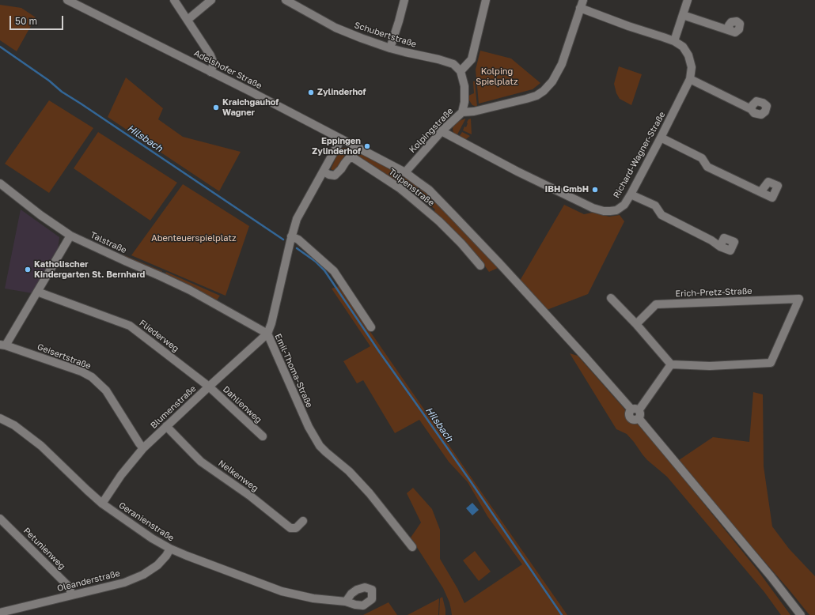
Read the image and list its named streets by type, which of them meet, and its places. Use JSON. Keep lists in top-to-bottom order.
{
  "streets": {
    "street": [
      "Schubertstraße",
      "Adelshofer Straße",
      "Kolpingstraße",
      "Richard-Wagner-Straße",
      "Tulpenstraße",
      "Talstraße",
      "Erich-Pretz-Straße",
      "Fliederweg",
      "Geisertstraße",
      "Emil-Thoma-Straße",
      "Dahlienweg",
      "Blumenstraße",
      "Nelkenweg",
      "Geranienstraße",
      "Petunienweg",
      "Oleanderstraße"
    ]
  },
  "crossings": [
    ["Adelshofer Straße", "Kolpingstraße"],
    ["Adelshofer Straße", "Emil-Thoma-Straße"],
    ["Kolpingstraße", "Richard-Wagner-Straße"],
    ["Tulpenstraße", "Emil-Thoma-Straße"],
    ["Talstraße", "Emil-Thoma-Straße"],
    ["Talstraße", "Blumenstraße"],
    ["Fliederweg", "Dahlienweg"],
    ["Fliederweg", "Blumenstraße"],
    ["Geisertstraße", "Blumenstraße"],
    ["Emil-Thoma-Straße", "Blumenstraße"],
    ["Dahlienweg", "Blumenstraße"],
    ["Blumenstraße", "Nelkenweg"],
    ["Blumenstraße", "Geranienstraße"],
    ["Geranienstraße", "Oleanderstraße"],
    ["Petunienweg", "Oleanderstraße"]
  ],
  "water": ["Hilsbach"],
  "parks": ["Kolping Spielplatz", "Abenteuerspielplatz"],
  "places": [
    "Zylinderhof",
    "Kraichgauhof Wagner",
    "Eppingen Zylinderhof",
    "IBH GmbH",
    "Katholischer Kindergarten St. Bernhard"
  ],
  "scale_bar": "50 m"
}
